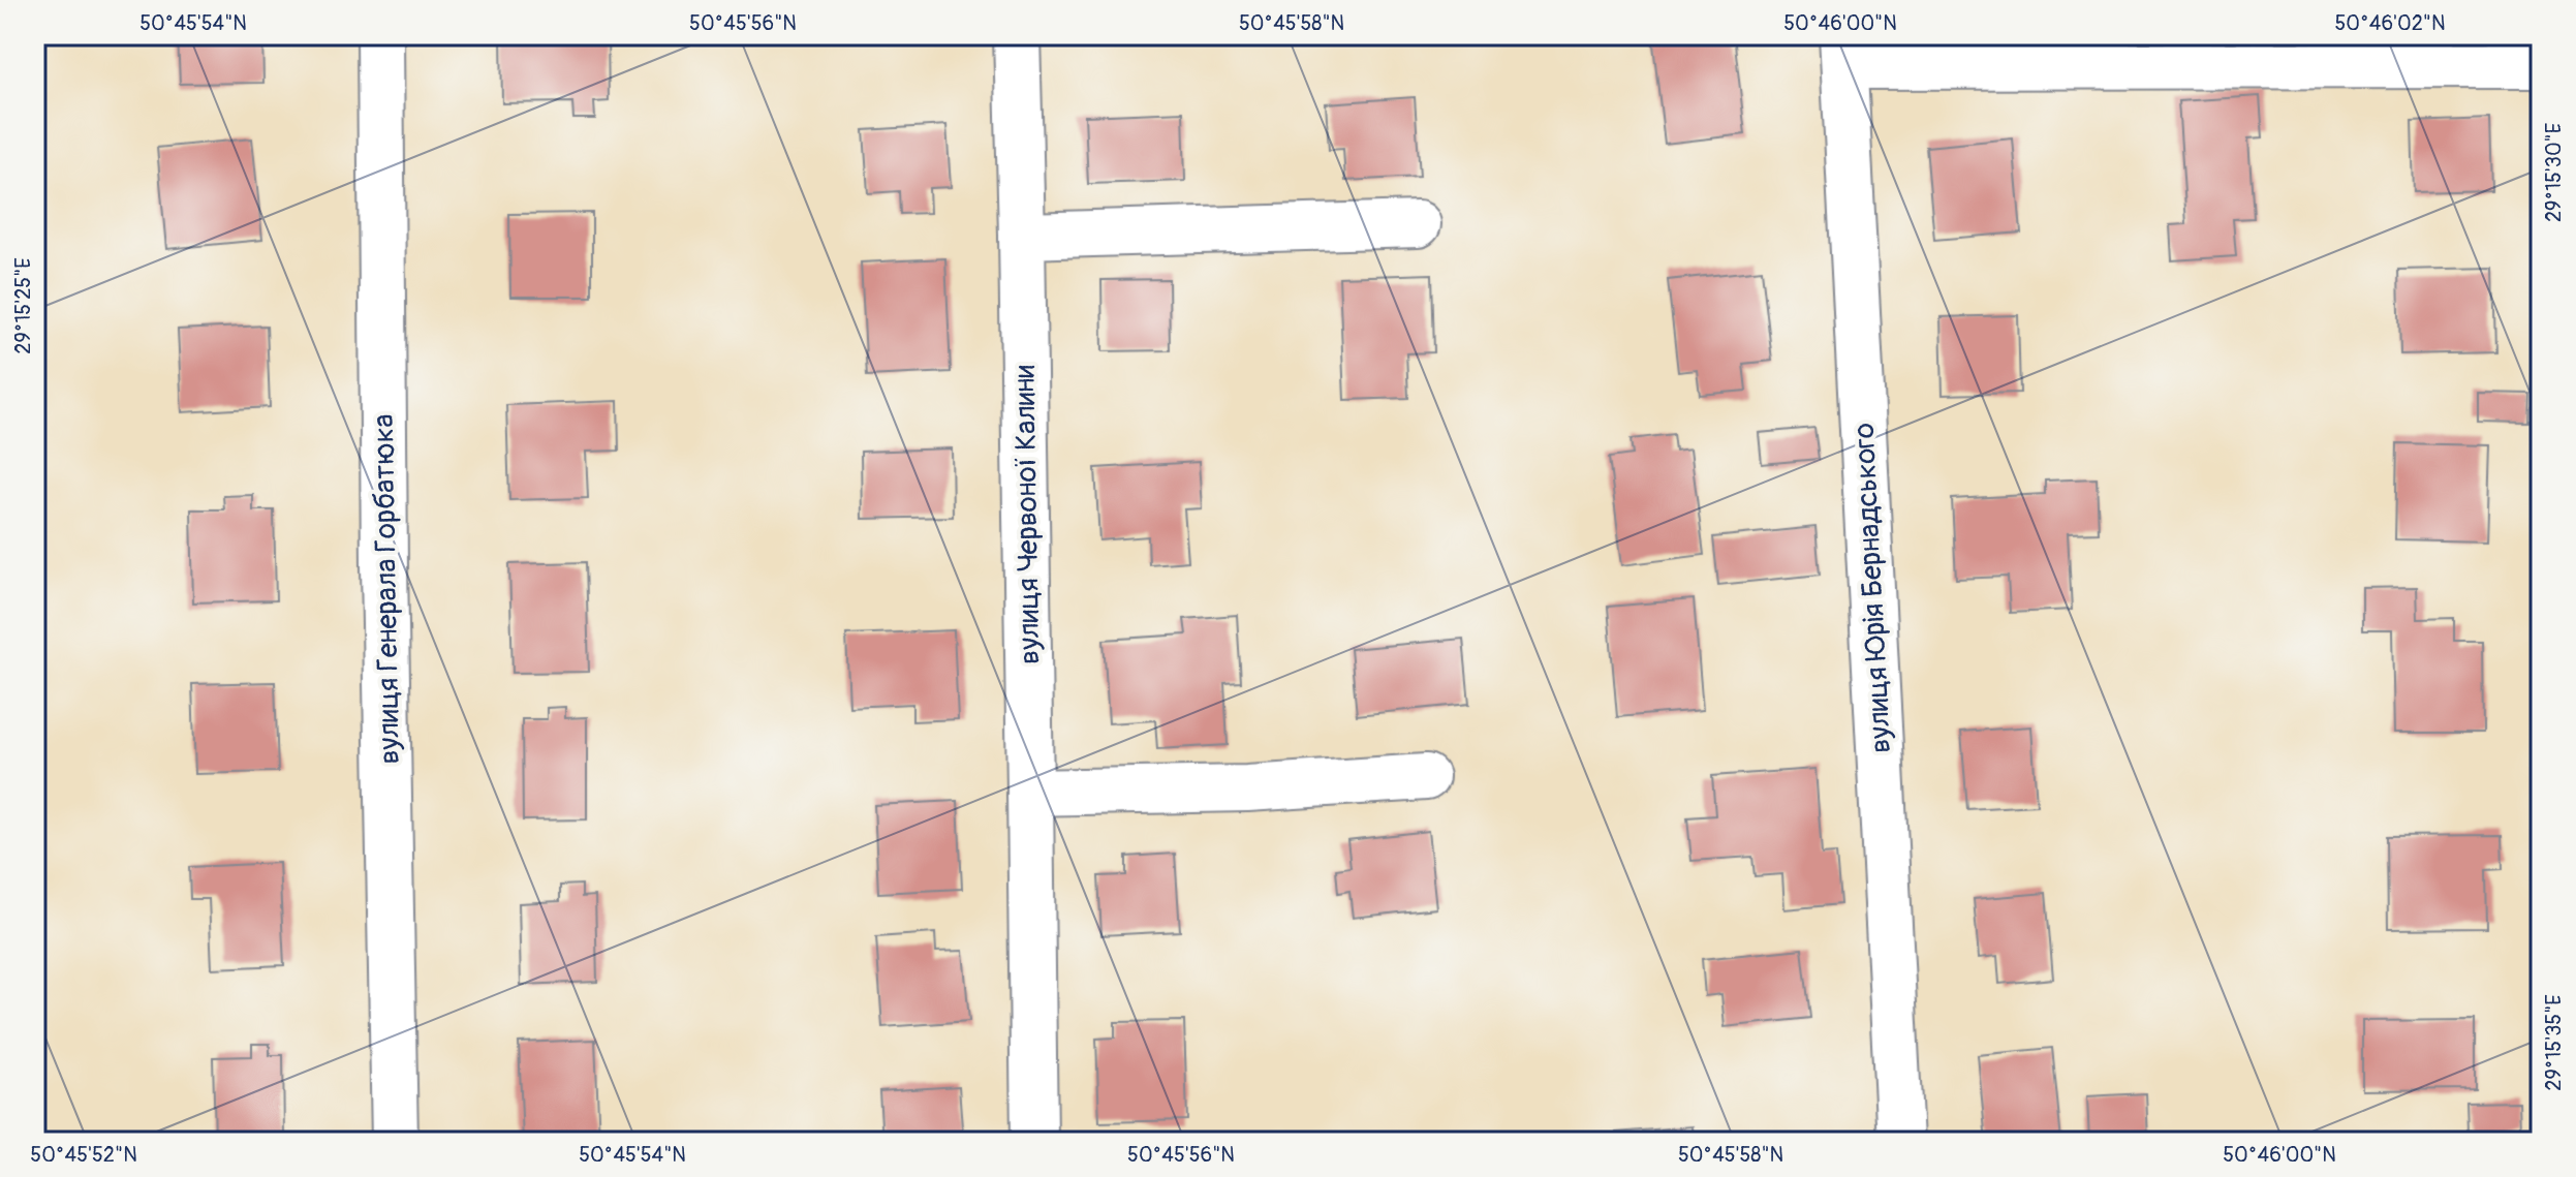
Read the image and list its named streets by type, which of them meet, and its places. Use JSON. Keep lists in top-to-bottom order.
{
  "streets": {
    "street": ["вулиця Червоної Калини", "вулиця Юрія Бернадського", "вулиця Генерала Горбатюка"]
  },
  "coordinates": [
    "50°45'54\"N",
    "50°45'56\"N",
    "50°45'58\"N",
    "50°46'00\"N",
    "50°46'02\"N",
    "29°15'30\"E",
    "29°15'25\"E",
    "29°15'35\"E",
    "50°45'52\"N"
  ]
}
